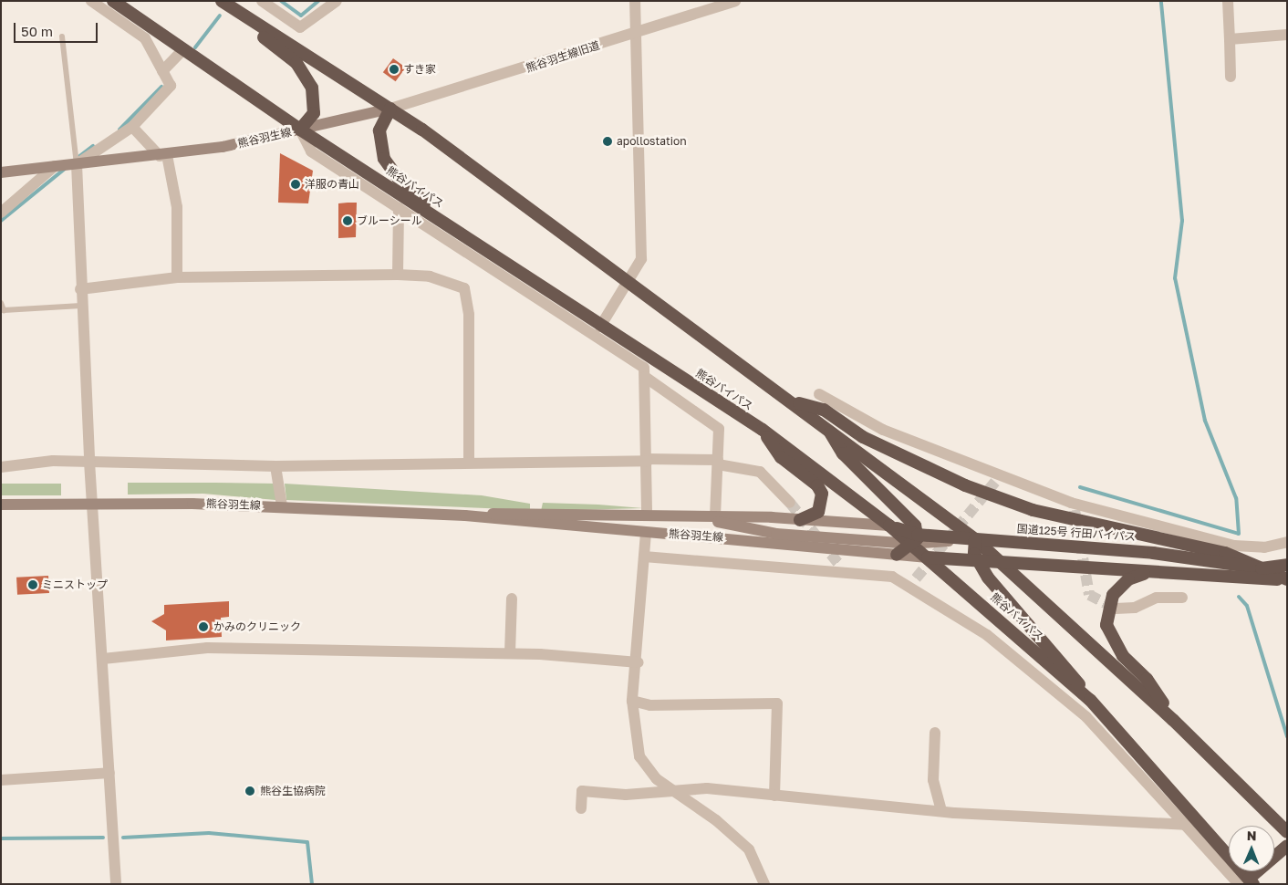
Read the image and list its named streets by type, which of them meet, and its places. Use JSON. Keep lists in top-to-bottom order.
{
  "streets": {
    "highway": ["熊谷バイパス", "国道125号 行田バイパス"],
    "main road": ["熊谷羽生線"],
    "street": ["熊谷羽生線旧道"]
  },
  "crossings": [
    ["熊谷羽生線旧道", "熊谷羽生線"],
    ["熊谷羽生線", "熊谷バイパス"],
    ["熊谷羽生線", "国道125号 行田バイパス"],
    ["熊谷バイパス", "国道125号 行田バイパス"]
  ],
  "places": [
    "すき家",
    "apollostation",
    "洋服の青山",
    "ブルーシール",
    "ミニストップ",
    "かみのクリニック",
    "熊谷生協病院"
  ],
  "scale_bar": "50 m",
  "north": "top"
}
